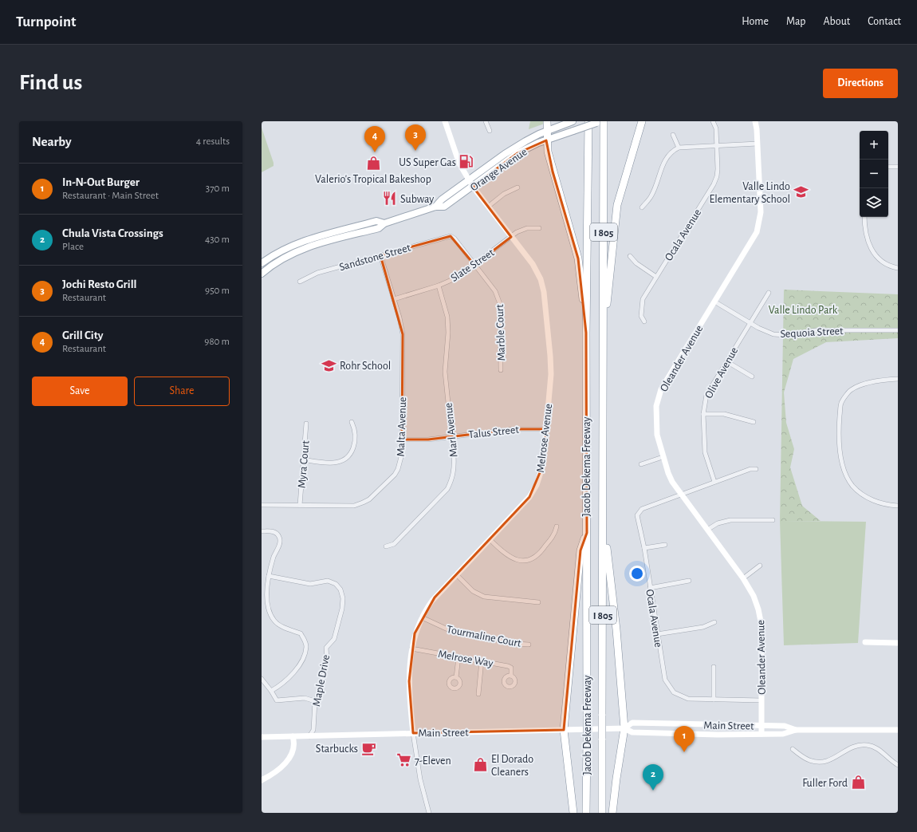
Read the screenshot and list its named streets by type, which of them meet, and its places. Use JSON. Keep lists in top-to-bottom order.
{
  "streets": {
    "highway": ["I 805", "Jacob Dekema Freeway"],
    "main road": ["Orange Avenue"],
    "street": [
      "Ocala Avenue",
      "Sandstone Street",
      "Slate Street",
      "Sequoia Street",
      "Marble Court",
      "Oleander Avenue",
      "Olive Avenue",
      "Malta Avenue",
      "Marl Avenue",
      "Talus Street",
      "Melrose Avenue",
      "Myra Court",
      "Tourmaline Court",
      "Melrose Way",
      "Maple Drive",
      "Main Street"
    ]
  },
  "crossings": [
    ["Orange Avenue", "Melrose Avenue"],
    ["Ocala Avenue", "Oleander Avenue"],
    ["Sandstone Street", "Marble Court"],
    ["Sandstone Street", "Malta Avenue"],
    ["Slate Street", "Marble Court"],
    ["Slate Street", "Malta Avenue"],
    ["Slate Street", "Marl Avenue"],
    ["Slate Street", "Melrose Avenue"],
    ["Sequoia Street", "Oleander Avenue"],
    ["Sequoia Street", "Olive Avenue"],
    ["Oleander Avenue", "Main Street"],
    ["Malta Avenue", "Talus Street"],
    ["Malta Avenue", "Myra Court"],
    ["Marl Avenue", "Talus Street"],
    ["Talus Street", "Melrose Avenue"],
    ["Melrose Avenue", "Tourmaline Court"],
    ["Melrose Avenue", "Melrose Way"],
    ["Melrose Avenue", "Main Street"],
    ["Maple Drive", "Main Street"]
  ],
  "parks": ["Valle Lindo Park"],
  "places": {
    "fuel station": ["US Super Gas"],
    "shop": ["Valerio's Tropical Bakeshop", "El Dorado Cleaners", "Fuller Ford"],
    "school or university": ["Valle Lindo Elementary School", "Rohr School"],
    "restaurant": ["Subway"],
    "cafe": ["Starbucks"],
    "supermarket": ["7-Eleven"]
  },
  "page": {
    "header": "Turnpoint",
    "nav": [
      "Home",
      "Map",
      "About",
      "Contact"
    ],
    "buttons": [
      "Directions",
      ["Save", "Share"]
    ],
    "title": "Find us",
    "heading": ["Nearby", "4 results"],
    "pins": [
      "3",
      "4",
      "1",
      "2"
    ],
    "map_buttons": ["+", "−"],
    "list": [
      {
        "mark": "1",
        "name": "In-N-Out Burger",
        "note": "Restaurant · Main Street",
        "value": "370 m"
      },
      {
        "mark": "2",
        "name": "Chula Vista Crossings",
        "note": "Place",
        "value": "430 m"
      },
      {
        "mark": "3",
        "name": "Jochi Resto Grill",
        "note": "Restaurant",
        "value": "950 m"
      },
      {
        "mark": "4",
        "name": "Grill City",
        "note": "Restaurant",
        "value": "980 m"
      }
    ]
  }
}
